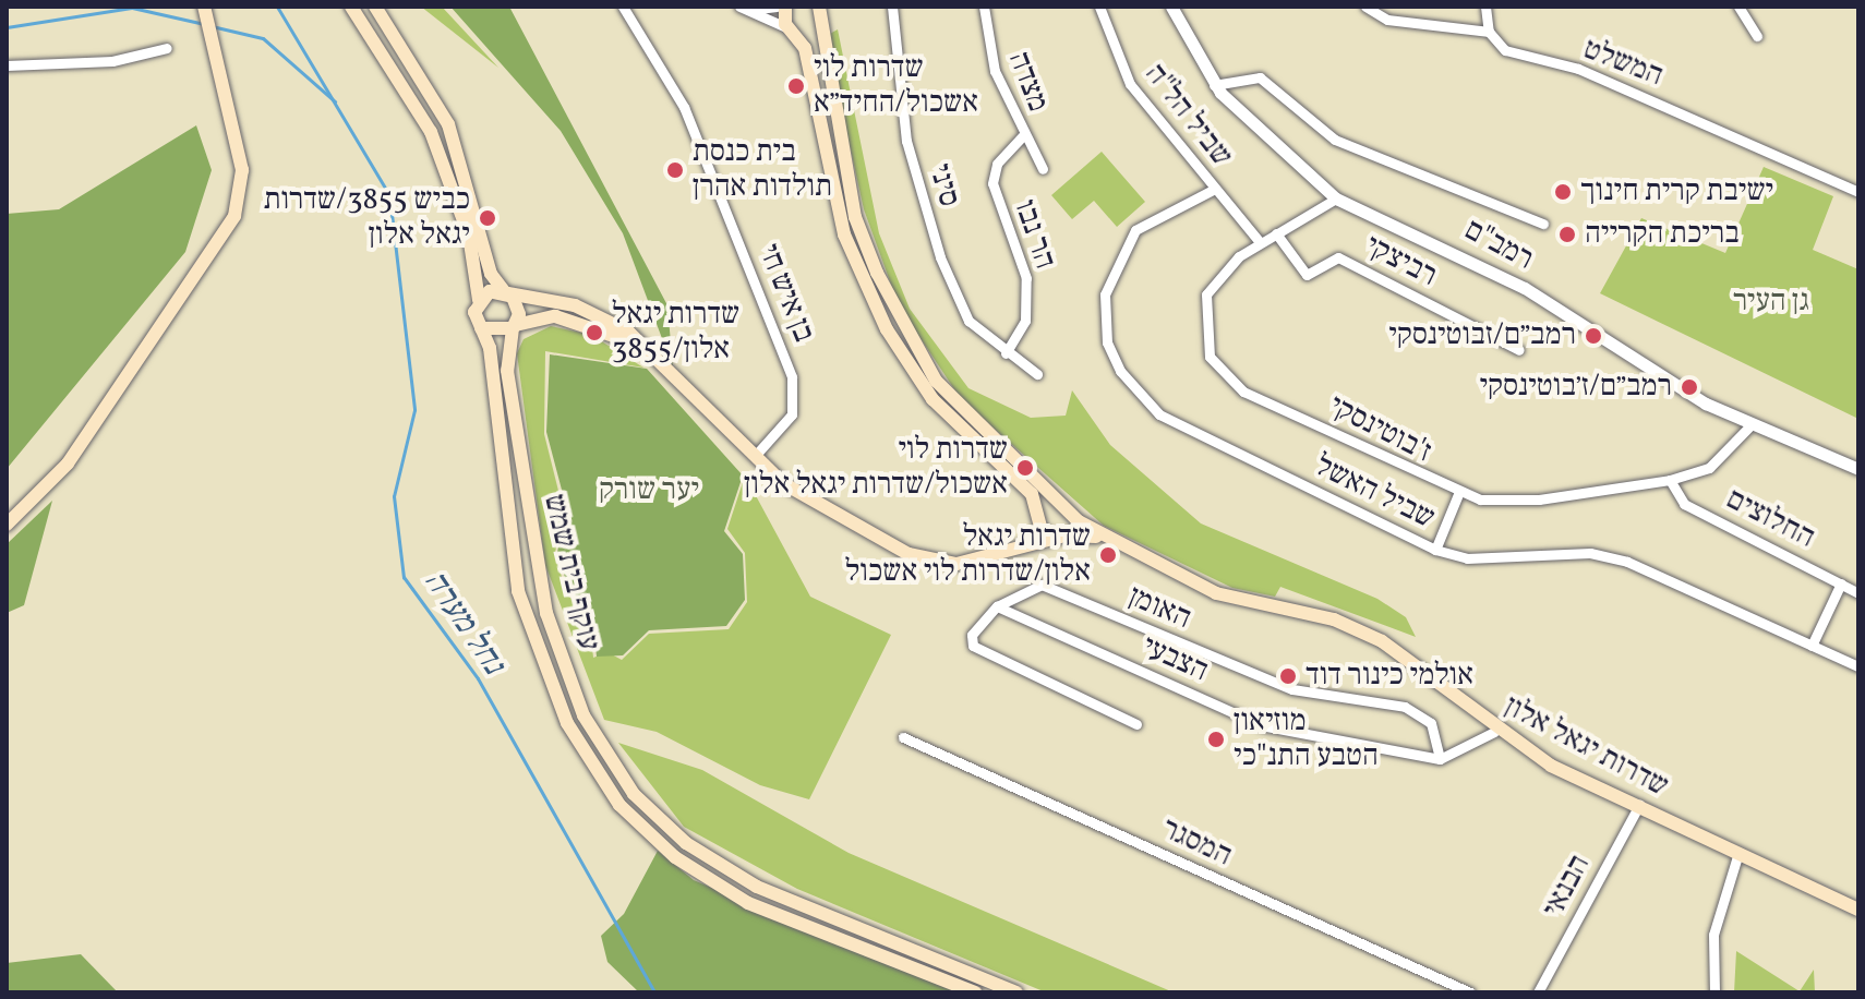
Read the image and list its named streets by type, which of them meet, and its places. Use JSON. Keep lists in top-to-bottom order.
{
  "streets": {
    "main road": ["עוקף בית שמש", "שדרות יגאל אלון"],
    "street": [
      "המשלט",
      "מצדה",
      "שביל הל\"ה",
      "סיני",
      "הר נבו",
      "רמב\"ם",
      "רביצקי",
      "בן איש חי",
      "ז'בוטינסקי",
      "שביל האשל",
      "החלוצים",
      "האומן",
      "הצבעי",
      "המסגר",
      "הבנאי"
    ]
  },
  "crossings": [
    ["מצדה", "הר נבו"],
    ["שביל הל\"ה", "ז'בוטינסקי"],
    ["שביל הל\"ה", "שביל האשל"],
    ["סיני", "הר נבו"],
    ["רמב\"ם", "ז'בוטינסקי"],
    ["רביצקי", "ז'בוטינסקי"],
    ["בן איש חי", "שדרות יגאל אלון"],
    ["ז'בוטינסקי", "החלוצים"],
    ["עוקף בית שמש", "שדרות יגאל אלון"],
    ["האומן", "הצבעי"],
    ["שדרות יגאל אלון", "הבנאי"]
  ],
  "water": ["נחל מערה"],
  "parks": ["גן העיר", "יער שורק"],
  "places": [
    "שדרות לוי אשכול/החיד״א",
    "בית כנסת תולדות אהרן",
    "ישיבת קרית חינוך",
    "כביש 3855/שדרות יגאל אלון",
    "בריכת הקרייה",
    "שדרות יגאל אלון/3855",
    "רמב״ם/זבוטינסקי",
    "רמב״ם/ז׳בוטינסקי",
    "שדרות לוי אשכול/שדרות יגאל אלון",
    "שדרות יגאל אלון/שדרות לוי אשכול",
    "אולמי כינור דוד",
    "מוזיאון הטבע התנ\"כי"
  ]
}
